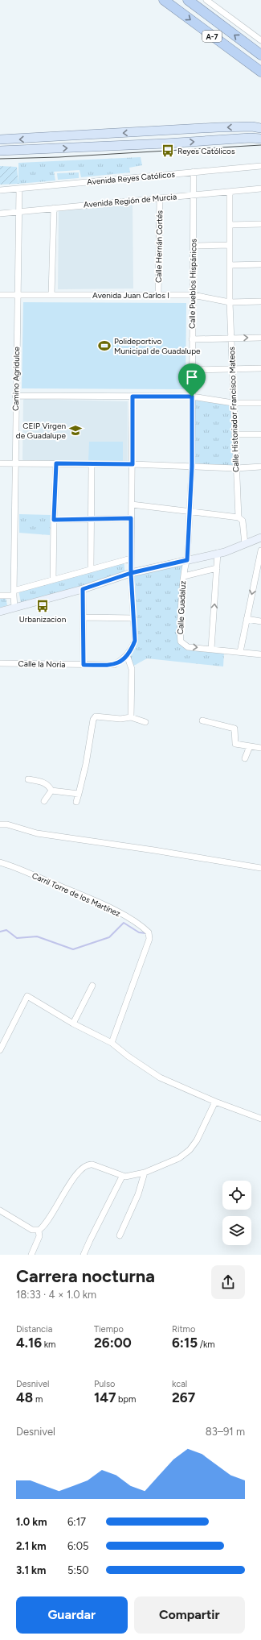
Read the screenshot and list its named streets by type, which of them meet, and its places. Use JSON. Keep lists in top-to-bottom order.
{
  "streets": {
    "highway": ["A-7"],
    "street": [
      "Avenida Reyes Católicos",
      "Avenida Región de Murcia",
      "Calle Hernán Cortés",
      "Calle Pueblos Hispánicos",
      "Avenida Juan Carlos I",
      "Camino Agridulce",
      "Calle Historiador Francisco Mateos",
      "Calle Guadaluz",
      "Calle la Noria",
      "Carril Torre de los Martínez"
    ]
  },
  "crossings": [
    ["Avenida Reyes Católicos", "Calle Pueblos Hispánicos"],
    ["Avenida Reyes Católicos", "Camino Agridulce"],
    ["Avenida Región de Murcia", "Calle Hernán Cortés"],
    ["Avenida Región de Murcia", "Calle Pueblos Hispánicos"],
    ["Avenida Región de Murcia", "Camino Agridulce"],
    ["Avenida Región de Murcia", "Calle Historiador Francisco Mateos"],
    ["Calle Hernán Cortés", "Avenida Juan Carlos I"],
    ["Calle Pueblos Hispánicos", "Avenida Juan Carlos I"],
    ["Calle Pueblos Hispánicos", "Calle Guadaluz"],
    ["Avenida Juan Carlos I", "Camino Agridulce"],
    ["Avenida Juan Carlos I", "Calle Historiador Francisco Mateos"]
  ],
  "places": {
    "bus stop": ["Reyes Católicos", "Urbanizacion"],
    "sports": ["Polideportivo Municipal de Guadalupe"],
    "school or university": ["CEIP Virgen de Guadalupe"]
  },
  "page": {
    "heading": ["Carrera nocturna", "18:33 · 4 × 1.0 km"],
    "stats": [
      ["Distancia", "4.16 km"],
      ["Tiempo", "26:00"],
      ["Ritmo", "6:15 /km"],
      ["Desnivel", "48 m"],
      ["Pulso", "147 bpm"],
      ["kcal", "267"]
    ],
    "chart": ["Desnivel", "83–91 m"],
    "list": [
      {
        "name": "1.0 km",
        "note": "6:17"
      },
      {
        "name": "2.1 km",
        "note": "6:05"
      },
      {
        "name": "3.1 km",
        "note": "5:50"
      }
    ],
    "buttons": ["Guardar", "Compartir"]
  }
}
